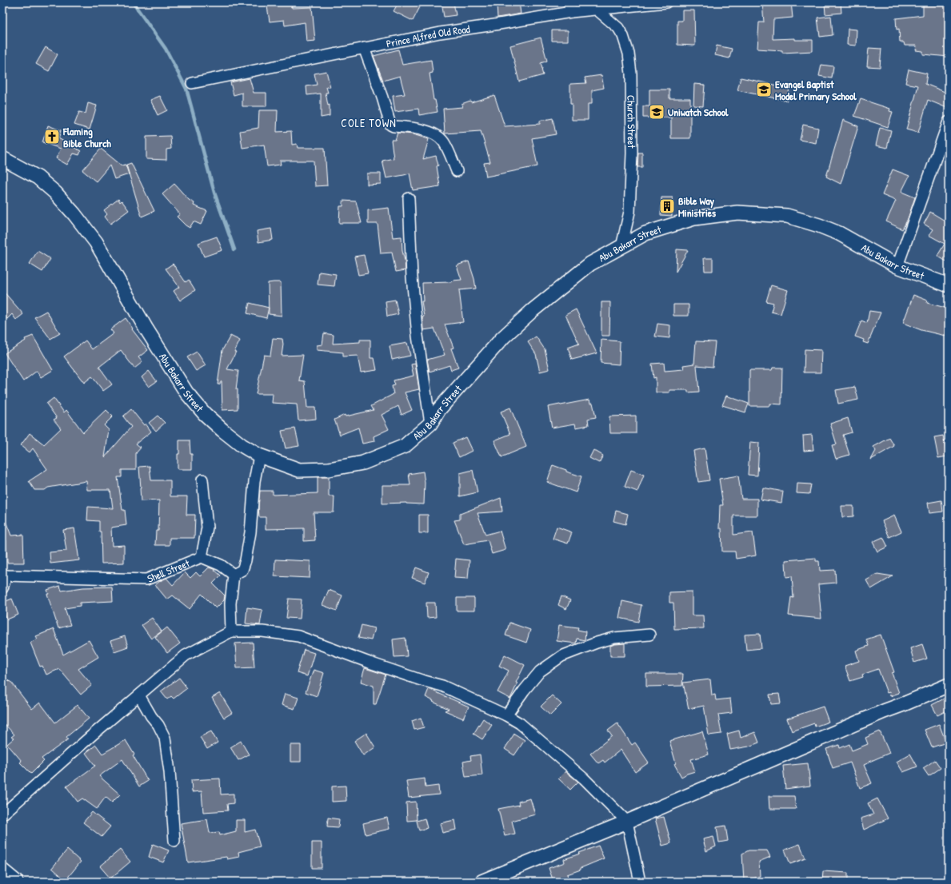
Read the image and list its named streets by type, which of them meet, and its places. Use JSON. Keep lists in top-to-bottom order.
{
  "streets": {
    "street": [
      "Prince Alfred Old Road",
      "Church Street",
      "Abu Bakarr Street",
      "Shell Street"
    ]
  },
  "crossings": [
    ["Prince Alfred Old Road", "Church Street"],
    ["Church Street", "Abu Bakarr Street"]
  ],
  "districts": ["COLE TOWN"],
  "places": {
    "school or university": ["Evangel Baptist Model Primary School", "Uniwatch School"],
    "church": ["Flaming Bible Church"],
    "building": ["Bible Way Ministries"]
  }
}
